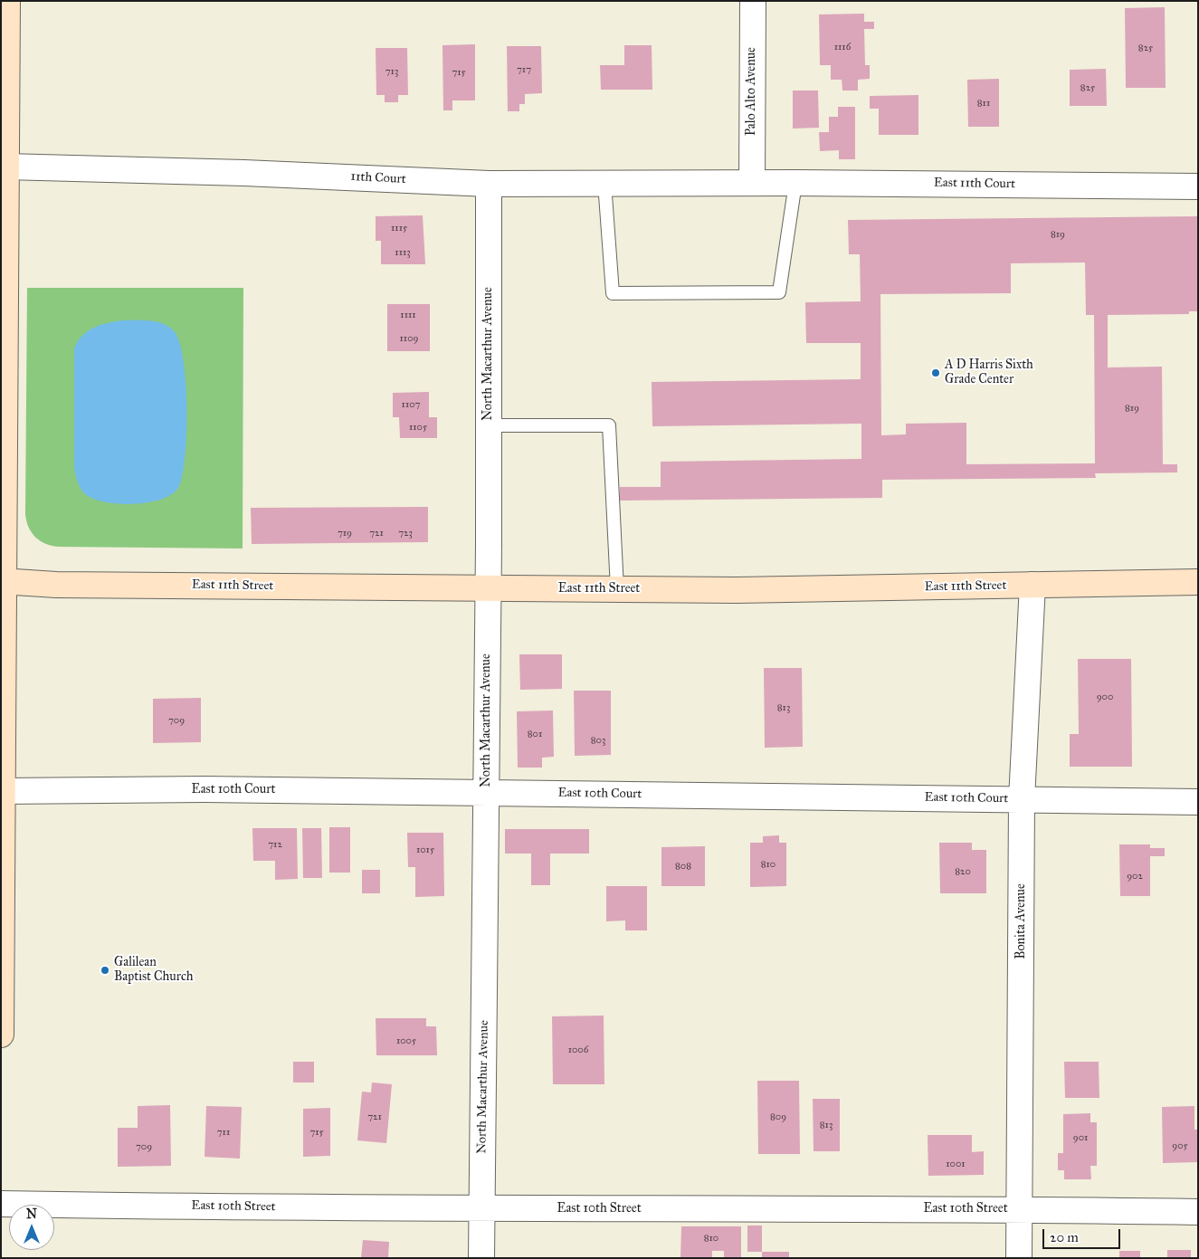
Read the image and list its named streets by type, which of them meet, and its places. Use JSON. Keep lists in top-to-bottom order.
{
  "streets": {
    "main road": ["East 11th Street"],
    "street": [
      "Palo Alto Avenue",
      "11th Court",
      "East 11th Court",
      "North Macarthur Avenue",
      "East 10th Court",
      "Bonita Avenue",
      "East 10th Street"
    ]
  },
  "crossings": [
    ["Palo Alto Avenue", "11th Court"],
    ["Palo Alto Avenue", "East 11th Court"],
    ["11th Court", "East 11th Court"],
    ["11th Court", "North Macarthur Avenue"],
    ["North Macarthur Avenue", "East 11th Street"],
    ["North Macarthur Avenue", "East 10th Court"],
    ["North Macarthur Avenue", "East 10th Street"],
    ["East 11th Street", "Bonita Avenue"],
    ["East 10th Court", "Bonita Avenue"],
    ["Bonita Avenue", "East 10th Street"]
  ],
  "places": ["A D Harris Sixth Grade Center", "Galilean Baptist Church"],
  "house_numbers": [
    "1116",
    "825",
    "717",
    "713",
    "715",
    "825",
    "811",
    "1115",
    "819",
    "1113",
    "1111",
    "1109",
    "1107",
    "819",
    "1105",
    "719",
    "721",
    "723",
    "900",
    "813",
    "709",
    "801",
    "803",
    "712",
    "1015",
    "810",
    "808",
    "820",
    "902",
    "1005",
    "1006",
    "721",
    "809",
    "813",
    "711",
    "715",
    "901",
    "905",
    "709",
    "1001",
    "810"
  ],
  "scale_bar": "20 m",
  "north": "top"
}
